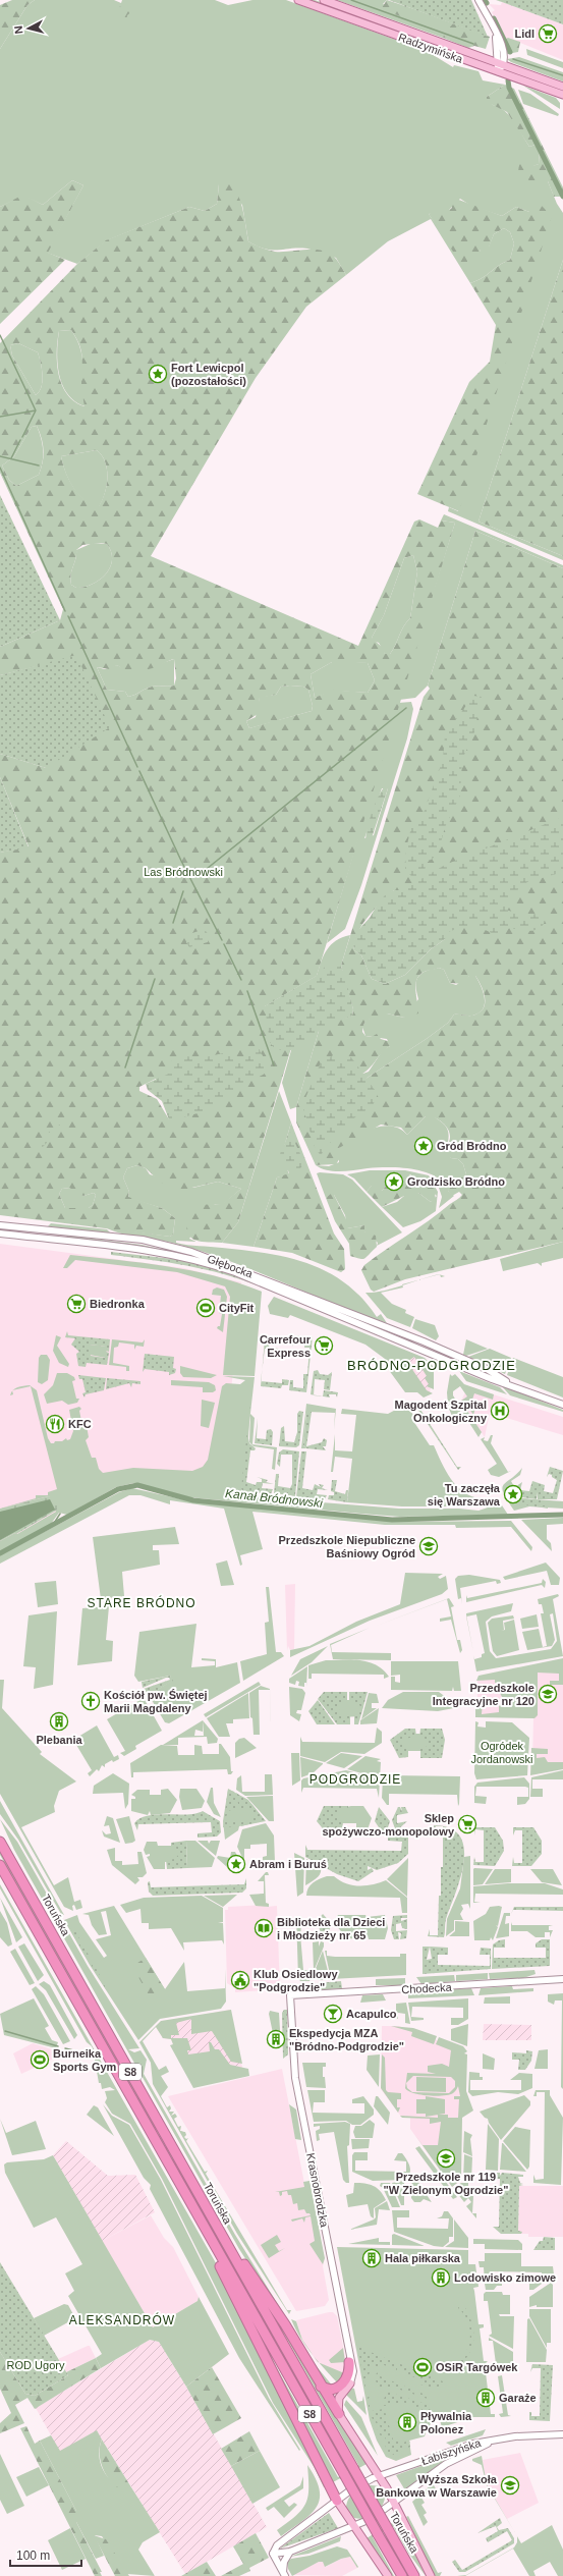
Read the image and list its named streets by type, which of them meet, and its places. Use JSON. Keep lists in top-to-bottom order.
{
  "streets": {
    "highway": ["Toruńska", "S8"],
    "main road": ["Radzymińska"],
    "street": [
      "Głębocka",
      "Chodecka",
      "Krasnobrodzka",
      "Łabiszyńska"
    ]
  },
  "crossings": [
    ["Toruńska", "Łabiszyńska"],
    ["Chodecka", "Krasnobrodzka"]
  ],
  "districts": [
    "BRÓDNO-PODGRODZIE",
    "STARE BRÓDNO",
    "PODGRODZIE",
    "ALEKSANDRÓW"
  ],
  "water": ["Kanał Bródnowski"],
  "parks": ["Las Bródnowski", "Ogródek Jordanowski", "ROD Ugory"],
  "places": {
    "supermarket": [
      "Lidl",
      "Biedronka",
      "Carrefour Express",
      "Sklep spożywczo-monopolowy"
    ],
    "place": [
      "Fort Lewicpol (pozostałości)",
      "Gród Bródno",
      "Grodzisko Bródno",
      "Tu zaczęła się Warszawa",
      "Abram i Buruś"
    ],
    "sports": ["CityFit", "Burneika Sports Gym", "OSiR Targówek"],
    "hospital": ["Magodent Szpital Onkologiczny"],
    "restaurant": ["KFC"],
    "school or university": [
      "Przedszkole Niepubliczne Baśniowy Ogród",
      "Przedszkole Integracyjne nr 120",
      "Przedszkole nr 119 \"W Zielonym Ogrodzie\"",
      "Wyższa Szkoła Bankowa w Warszawie"
    ],
    "church": ["Kościół pw. Świętej Marii Magdaleny"],
    "building": [
      "Plebania",
      "Ekspedycja MZA \"Bródno-Podgrodzie\"",
      "Hala piłkarska",
      "Lodowisko zimowe",
      "Garaże",
      "Pływalnia Polonez"
    ],
    "library": ["Biblioteka dla Dzieci i Młodzieży nr 65"],
    "public building": ["Klub Osiedlowy \"Podgrodzie\""],
    "bar": ["Acapulco"]
  },
  "scale_bar": "100 m",
  "north": "left"
}
